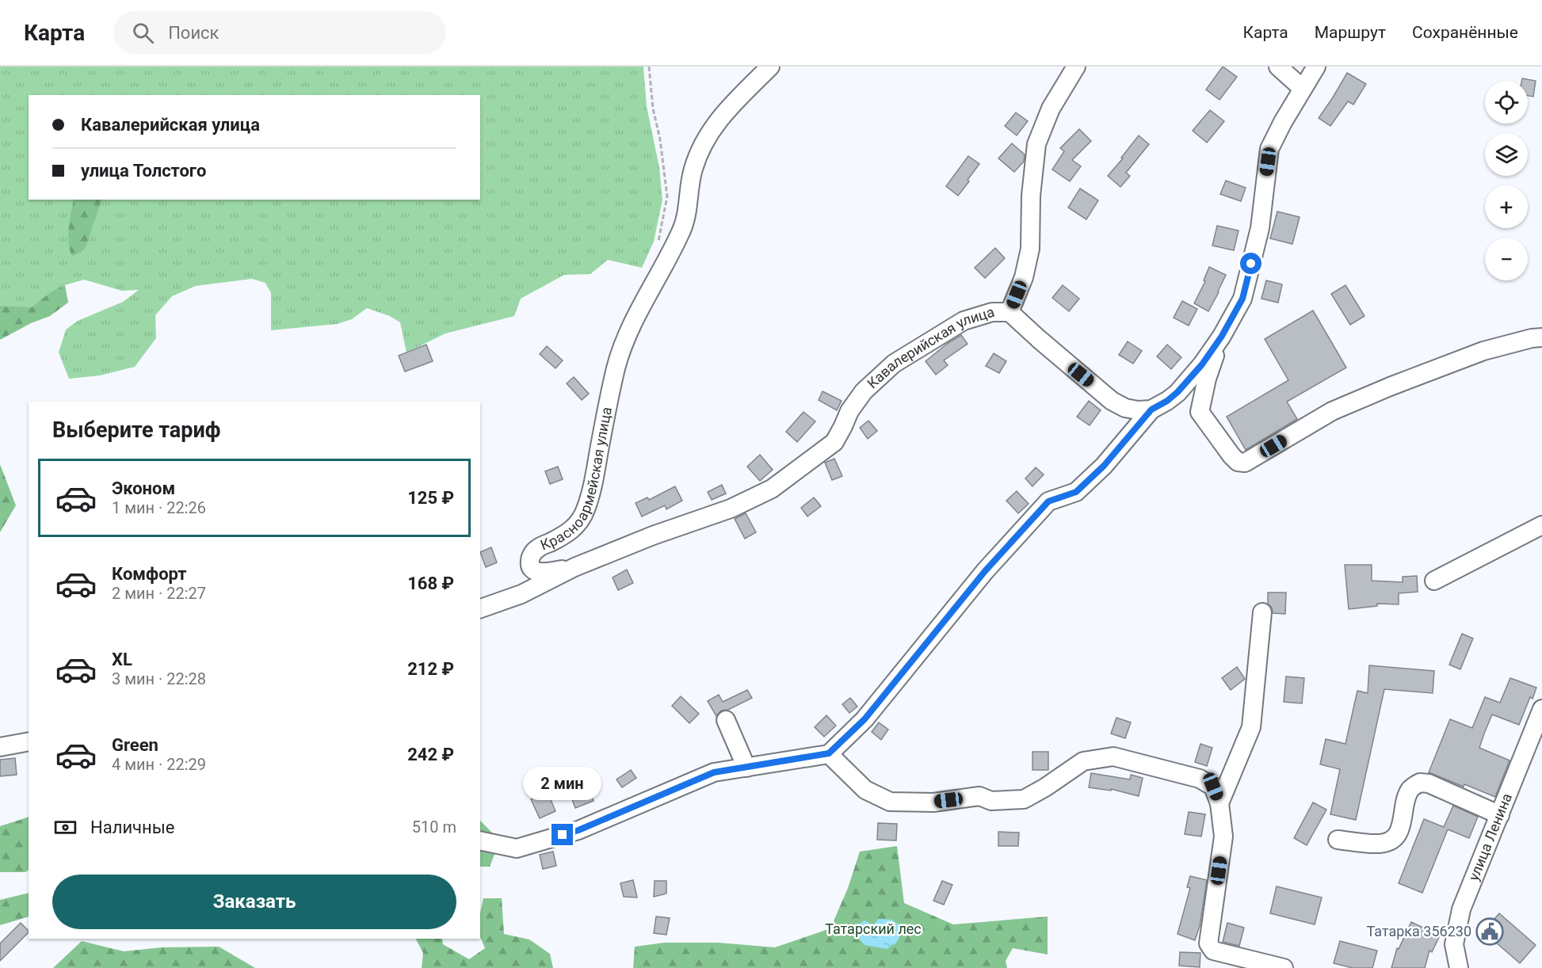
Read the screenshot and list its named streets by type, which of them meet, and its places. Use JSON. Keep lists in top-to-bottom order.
{
  "streets": {
    "street": ["Кавалерийская улица", "Красноармейская улица", "улица Ленина"]
  },
  "crossings": [
    ["Кавалерийская улица", "Красноармейская улица"]
  ],
  "parks": ["Татарский лес"],
  "places": {
    "public building": ["Татарка 356230"]
  },
  "page": {
    "header": "Карта",
    "search": "Поиск",
    "nav": ["Карта", "Маршрут", "Сохранённые"],
    "map_buttons": ["+", "−"],
    "banner": ["Кавалерийская улица", "улица Толстого"],
    "heading": "Выберите тариф",
    "list": [
      {
        "name": "Эконом",
        "note": "1 мин · 22:26",
        "value": "125 ₽"
      },
      {
        "name": "Комфорт",
        "note": "2 мин · 22:27",
        "value": "168 ₽"
      },
      {
        "name": "XL",
        "note": "3 мин · 22:28",
        "value": "212 ₽"
      },
      {
        "name": "Green",
        "note": "4 мин · 22:29",
        "value": "242 ₽"
      }
    ],
    "bubble": "2 мин",
    "pay": ["Наличные", "510 m"],
    "buttons": "Заказать"
  }
}
